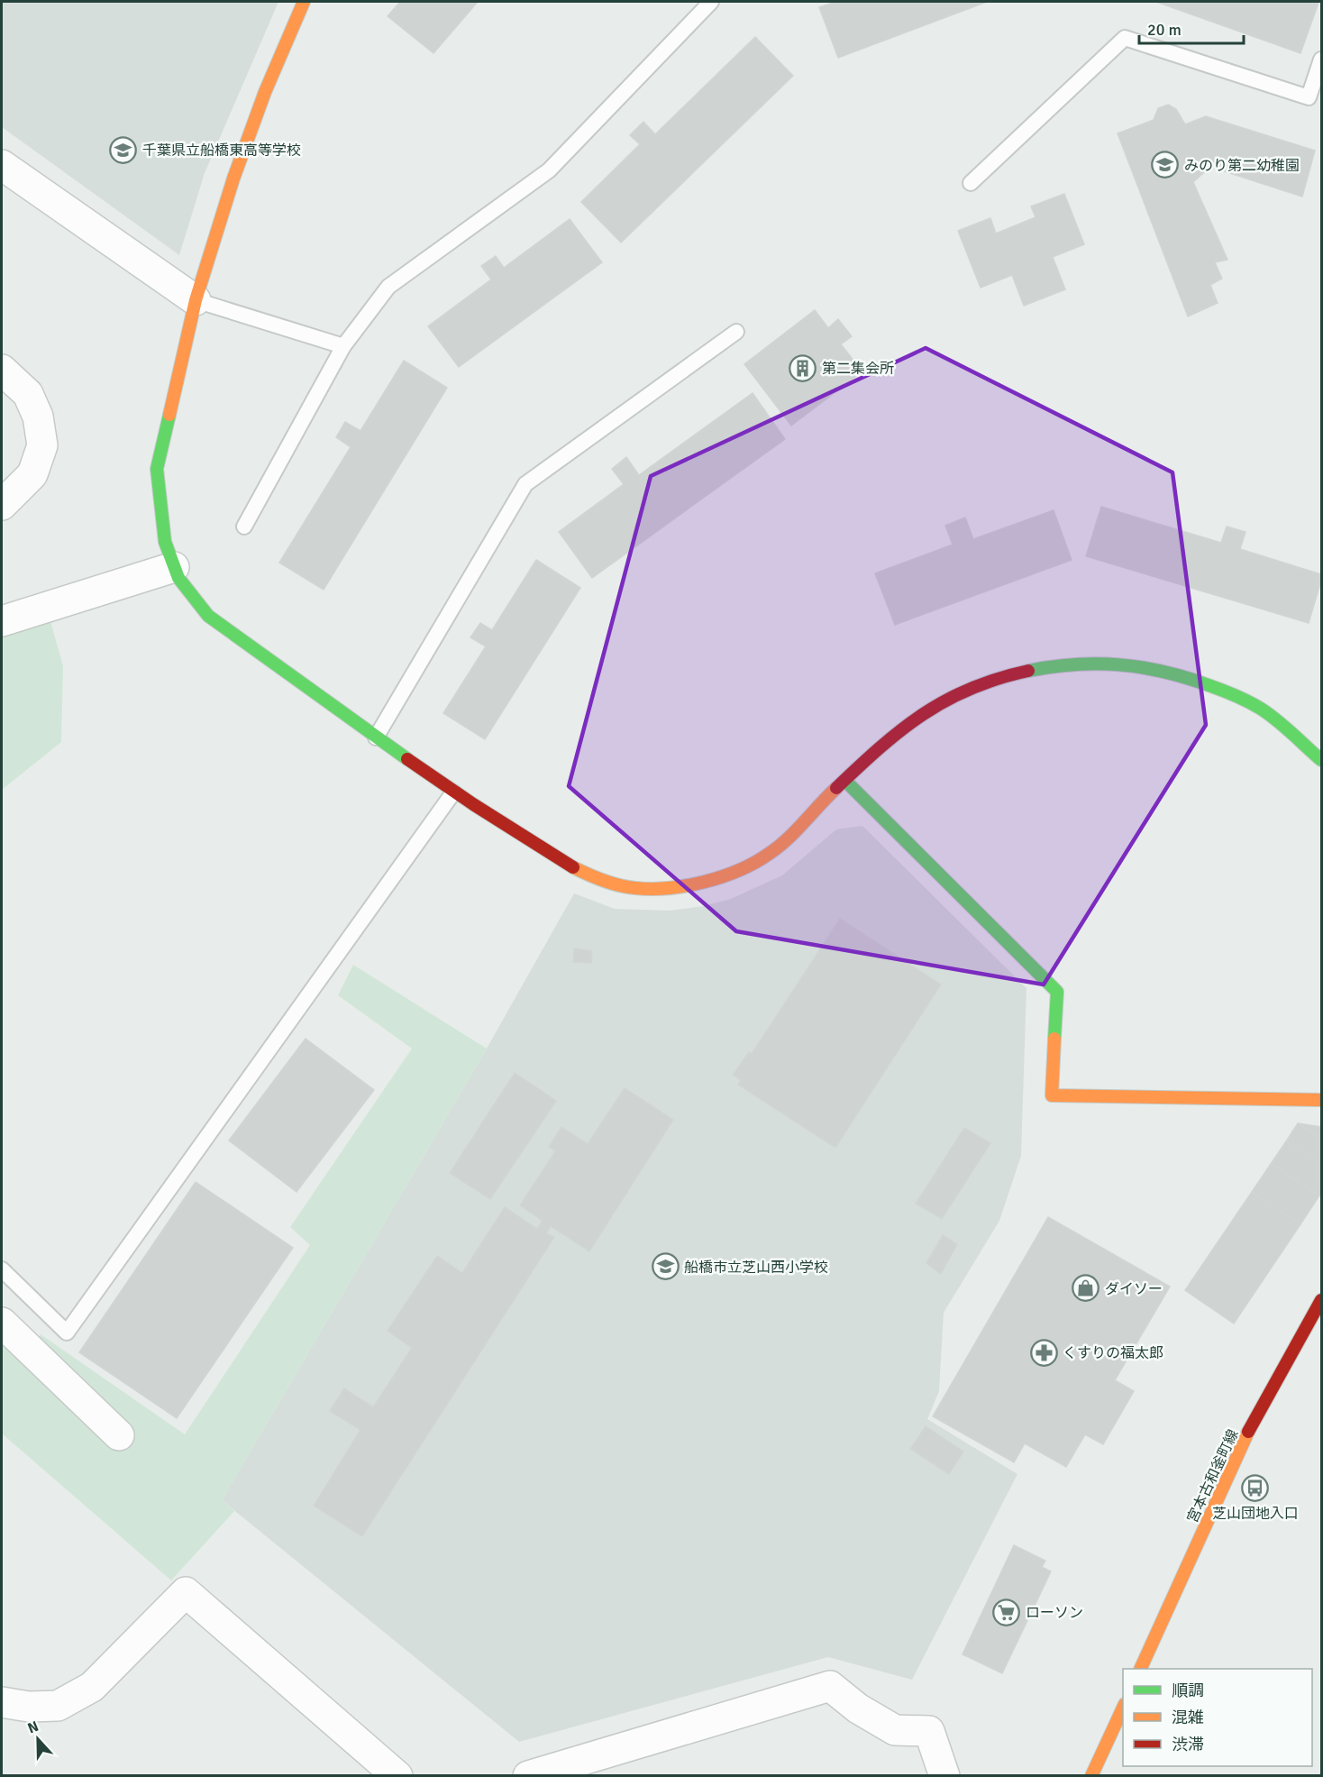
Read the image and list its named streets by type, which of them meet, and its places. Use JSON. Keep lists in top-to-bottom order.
{
  "streets": {
    "street": ["宮本古和釜町線"]
  },
  "places": {
    "school or university": ["千葉県立船橋東高等学校", "みのり第二幼稚園", "船橋市立芝山西小学校"],
    "building": ["第二集会所"],
    "shop": ["ダイソー"],
    "pharmacy": ["くすりの福太郎"],
    "bus stop": ["芝山団地入口"],
    "supermarket": ["ローソン"]
  },
  "legend": ["順調", "混雑", "渋滞"],
  "scale_bar": "20 m",
  "north": "top"
}
